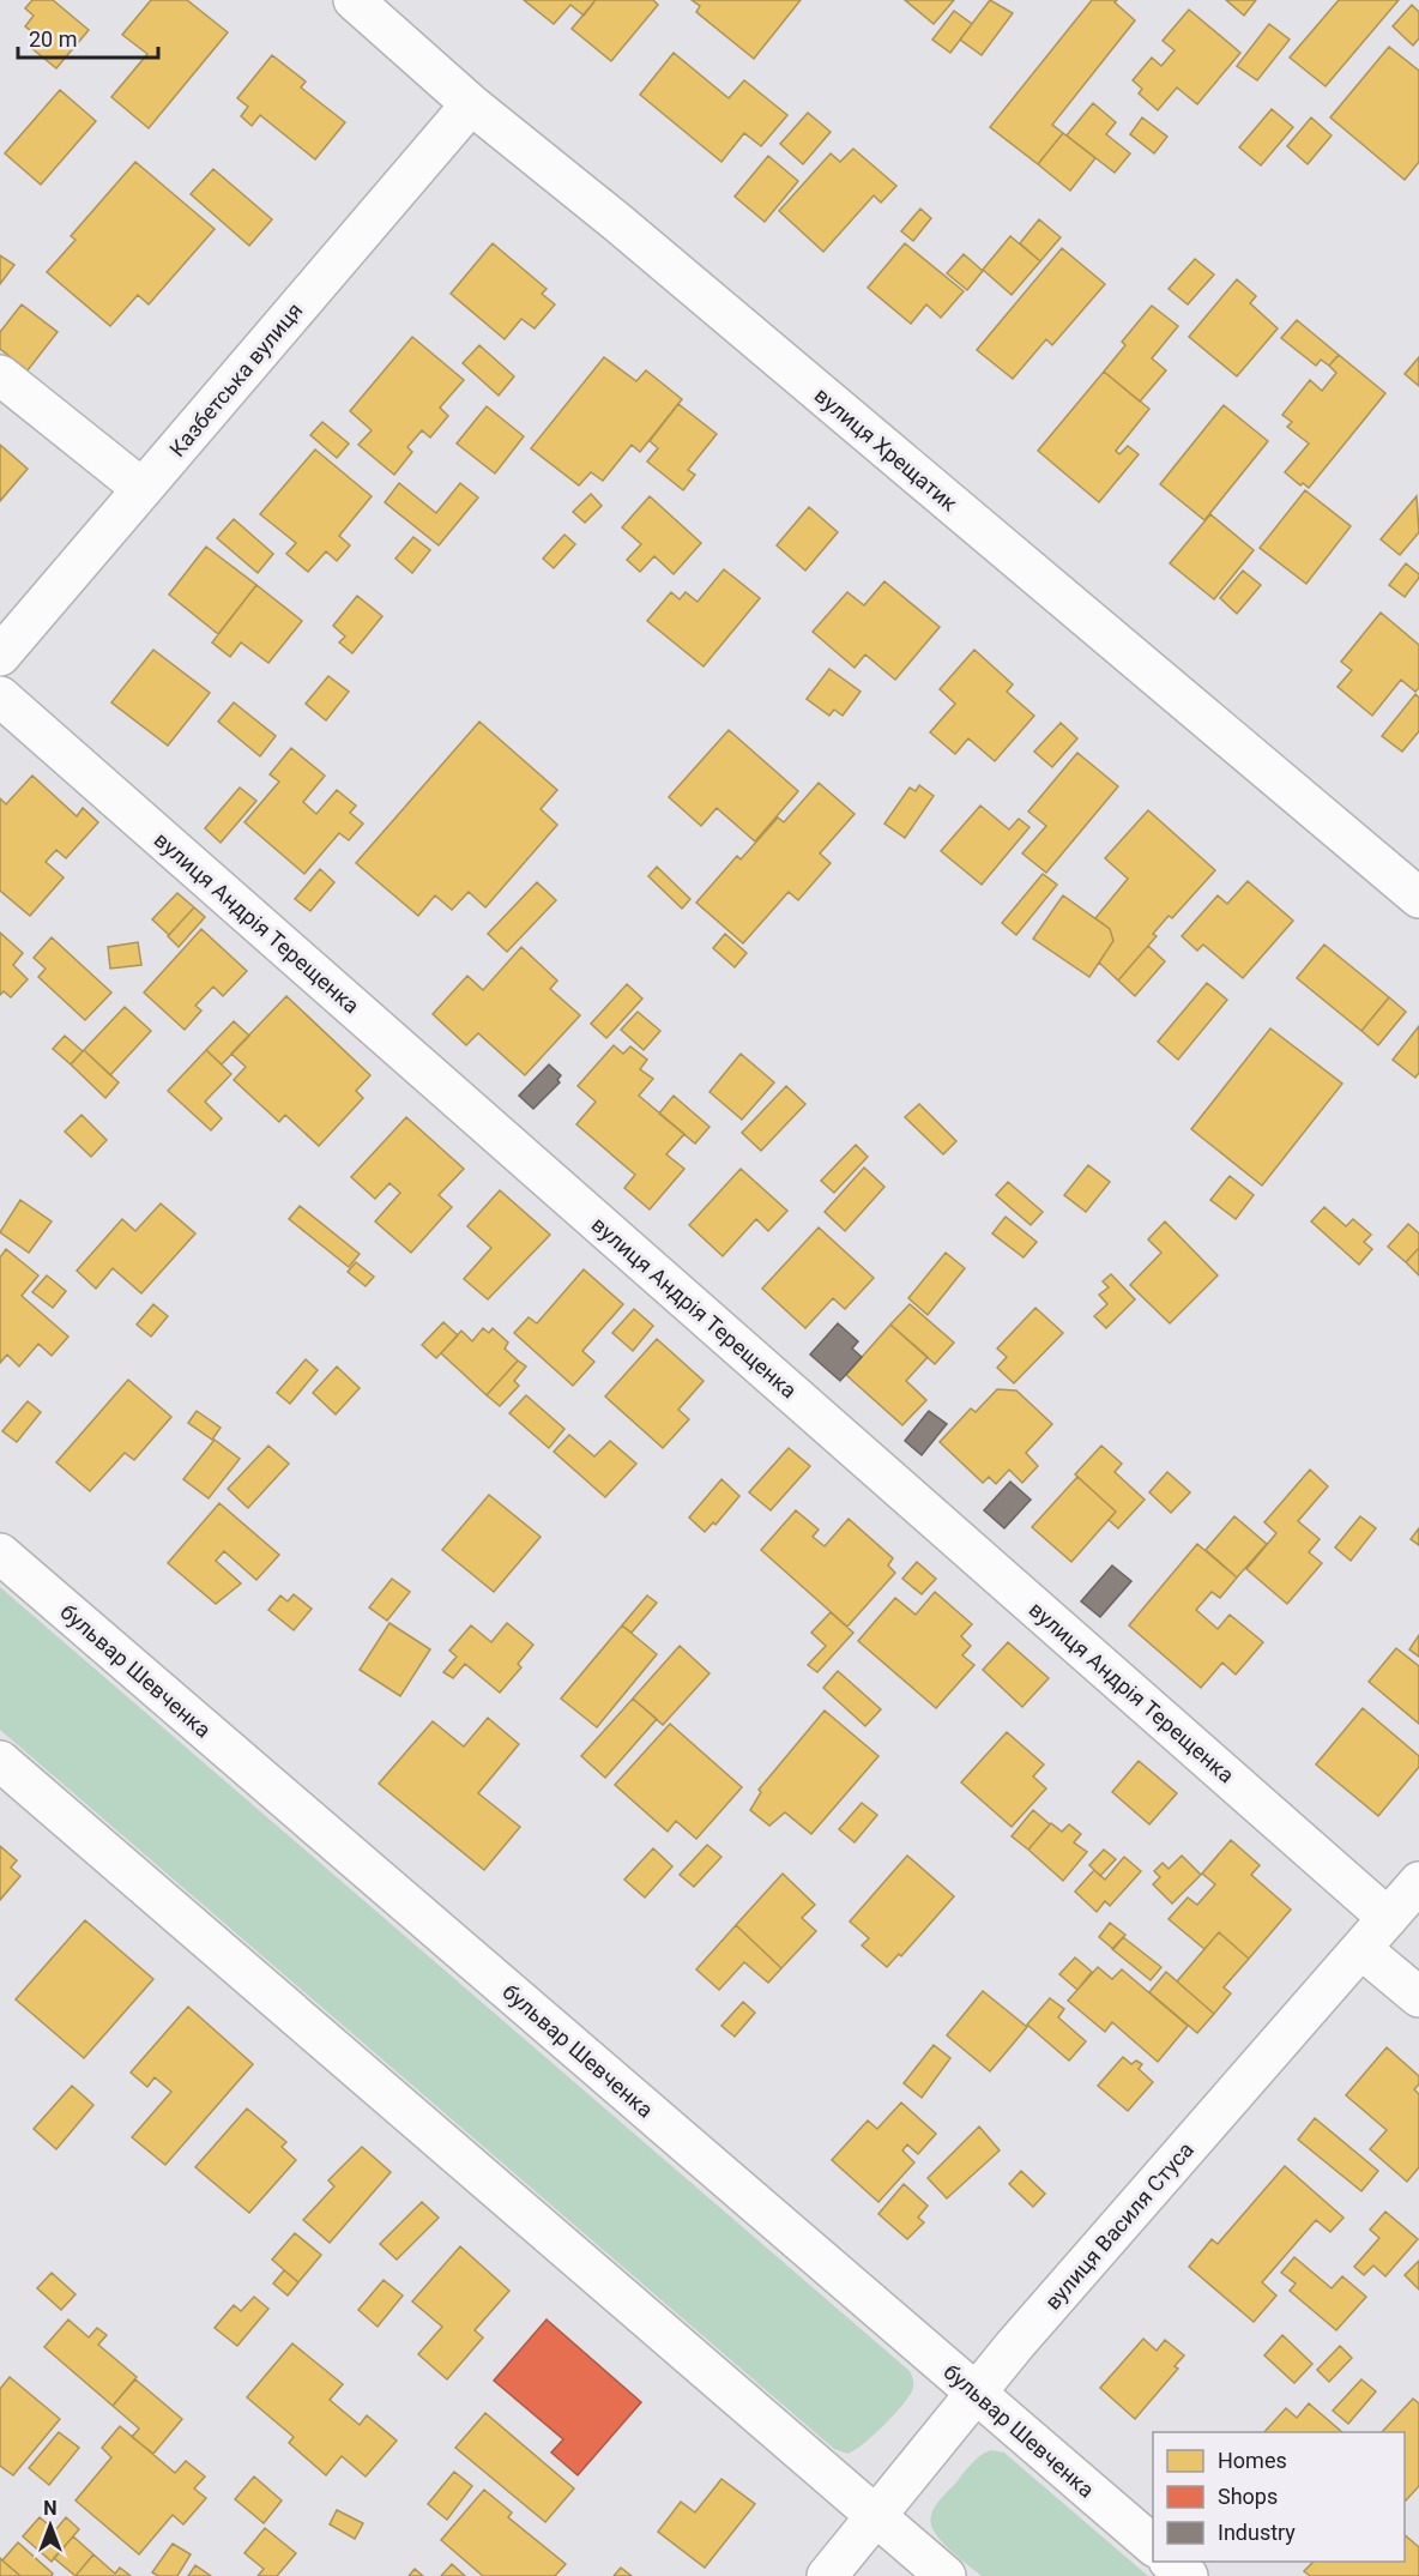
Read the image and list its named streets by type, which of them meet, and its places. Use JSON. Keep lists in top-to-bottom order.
{
  "streets": {
    "street": [
      "Казбетська вулиця",
      "вулиця Хрещатик",
      "вулиця Андрія Терещенка",
      "бульвар Шевченка",
      "вулиця Василя Стуса"
    ]
  },
  "crossings": [
    ["Казбетська вулиця", "вулиця Хрещатик"],
    ["вулиця Андрія Терещенка", "вулиця Василя Стуса"],
    ["бульвар Шевченка", "вулиця Василя Стуса"]
  ],
  "legend": ["Homes", "Shops", "Industry"],
  "scale_bar": "20 m",
  "north": "top"
}
